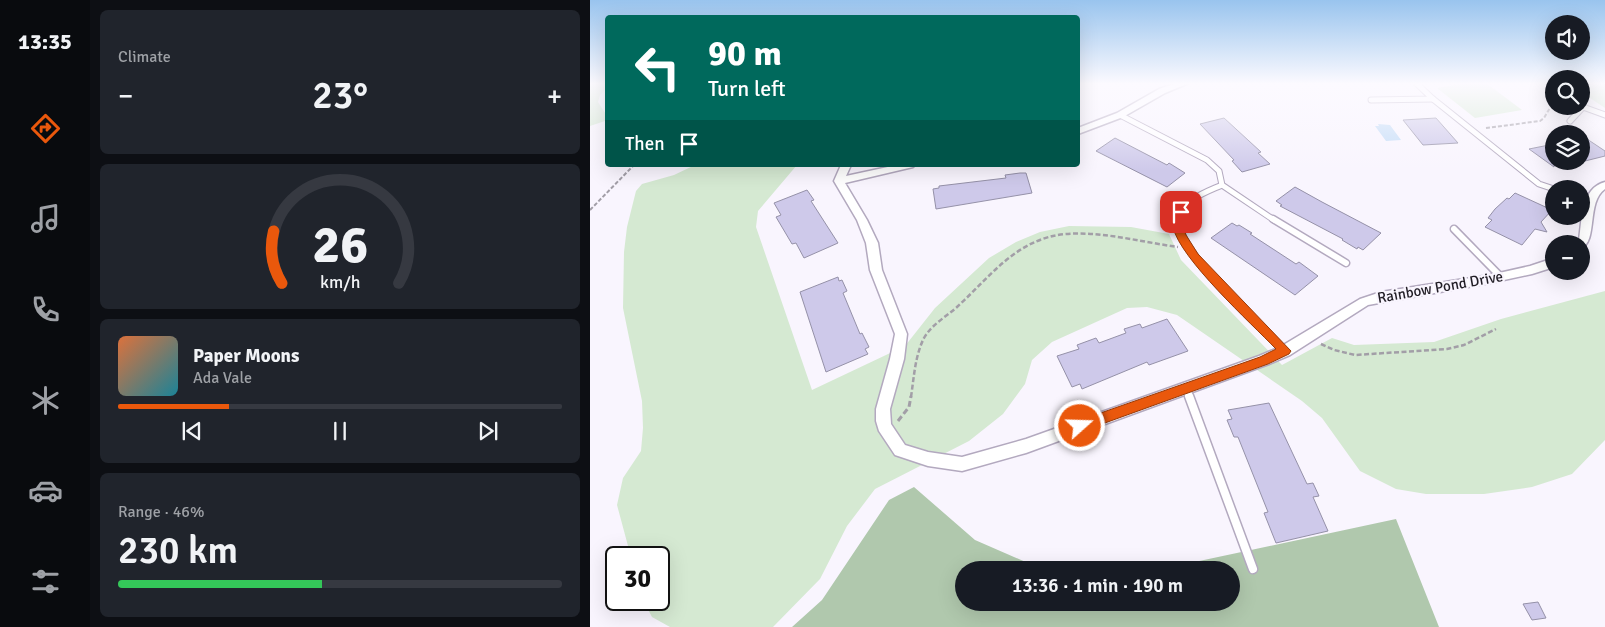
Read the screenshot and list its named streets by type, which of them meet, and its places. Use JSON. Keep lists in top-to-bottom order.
{
  "streets": {
    "street": ["Rainbow Pond Drive"]
  },
  "page": {
    "tabs": "13:35",
    "tile": [
      "Climate",
      ["Range · 46%", "230 km"]
    ],
    "map_buttons": ["+", "−"],
    "turn": ["90 m", "Turn left"],
    "heat": ["−", "23°", "+"],
    "then": "Then",
    "song": ["Paper Moons", "Ada Vale"],
    "limit": "30",
    "trip": "13:36 · 1 min · 190 m",
    "gauge": ["26", "km/h"]
  }
}
